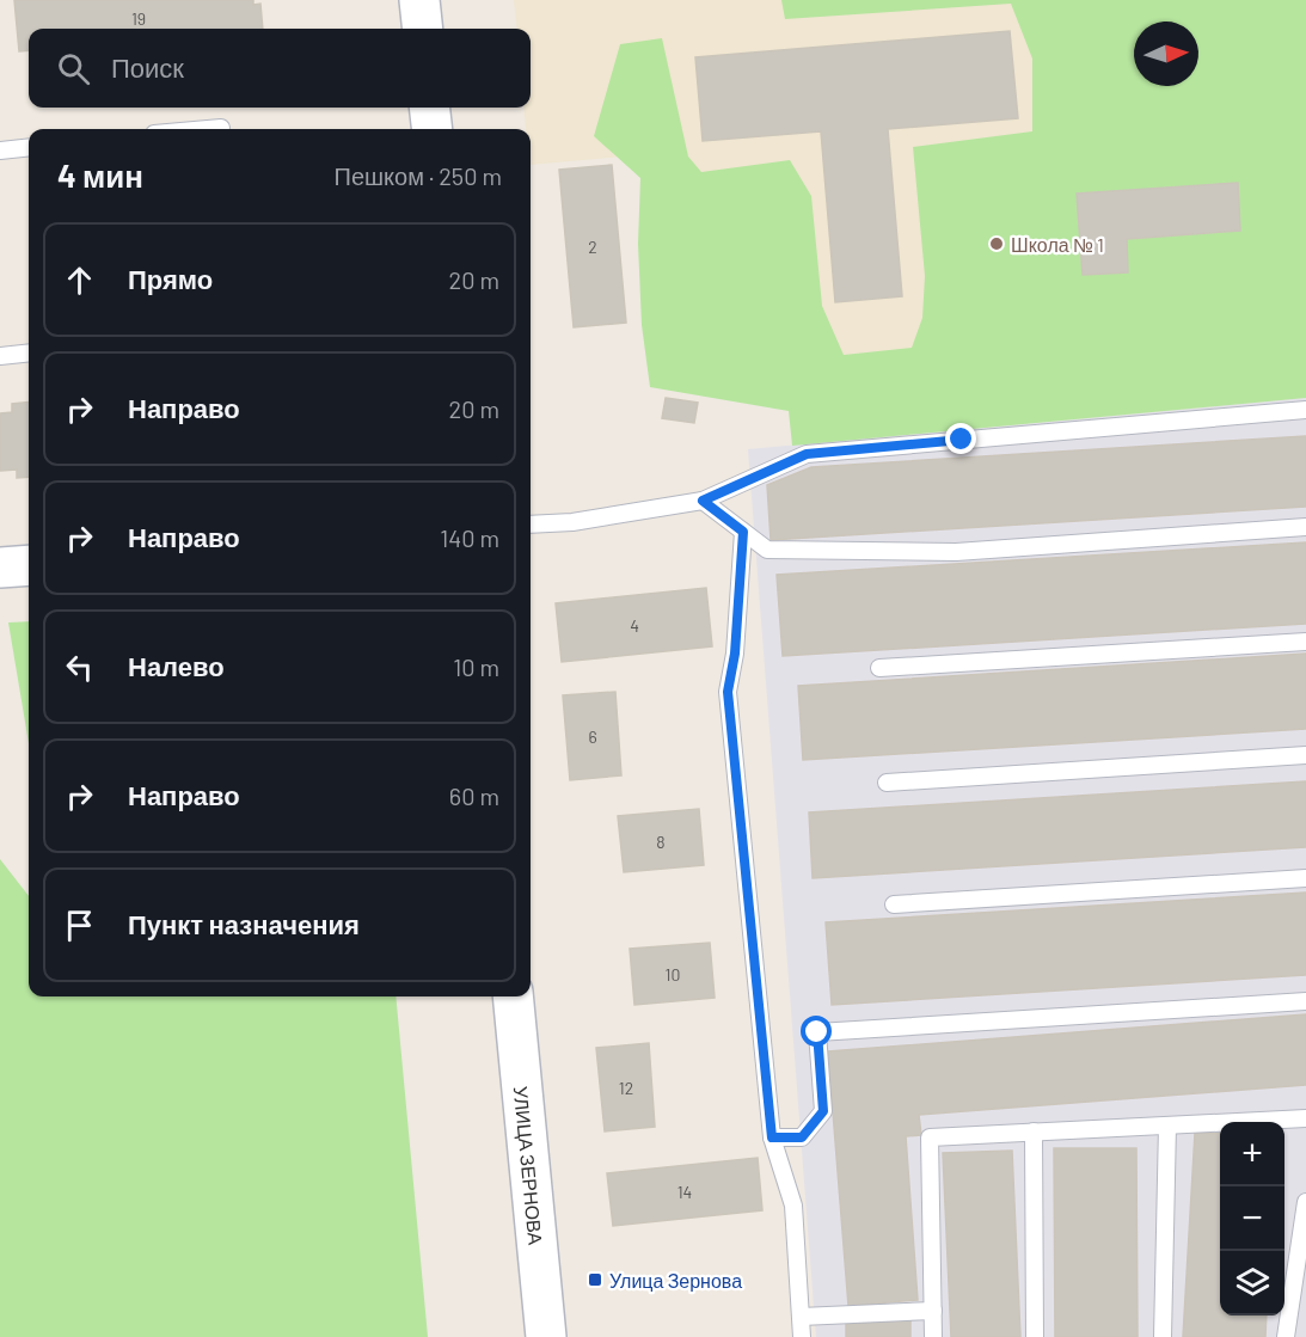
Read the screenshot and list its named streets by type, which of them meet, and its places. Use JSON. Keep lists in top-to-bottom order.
{
  "streets": {
    "main road": ["УЛИЦА ЗЕРНОВА"]
  },
  "places": {
    "other": ["Школа № 1"],
    "transit": ["Улица Зернова"]
  },
  "house_numbers": [
    "19",
    "2",
    "4",
    "6",
    "8",
    "10",
    "12",
    "14"
  ],
  "north": "right",
  "page": {
    "search": "Поиск",
    "heading": ["4 мин", "Пешком · 250 m"],
    "list": [
      ["Прямо", "20 m"],
      ["Направо", "20 m"],
      ["Направо", "140 m"],
      ["Налево", "10 m"],
      ["Направо", "60 m"],
      "Пункт назначения"
    ],
    "map_buttons": ["+", "−"]
  }
}
